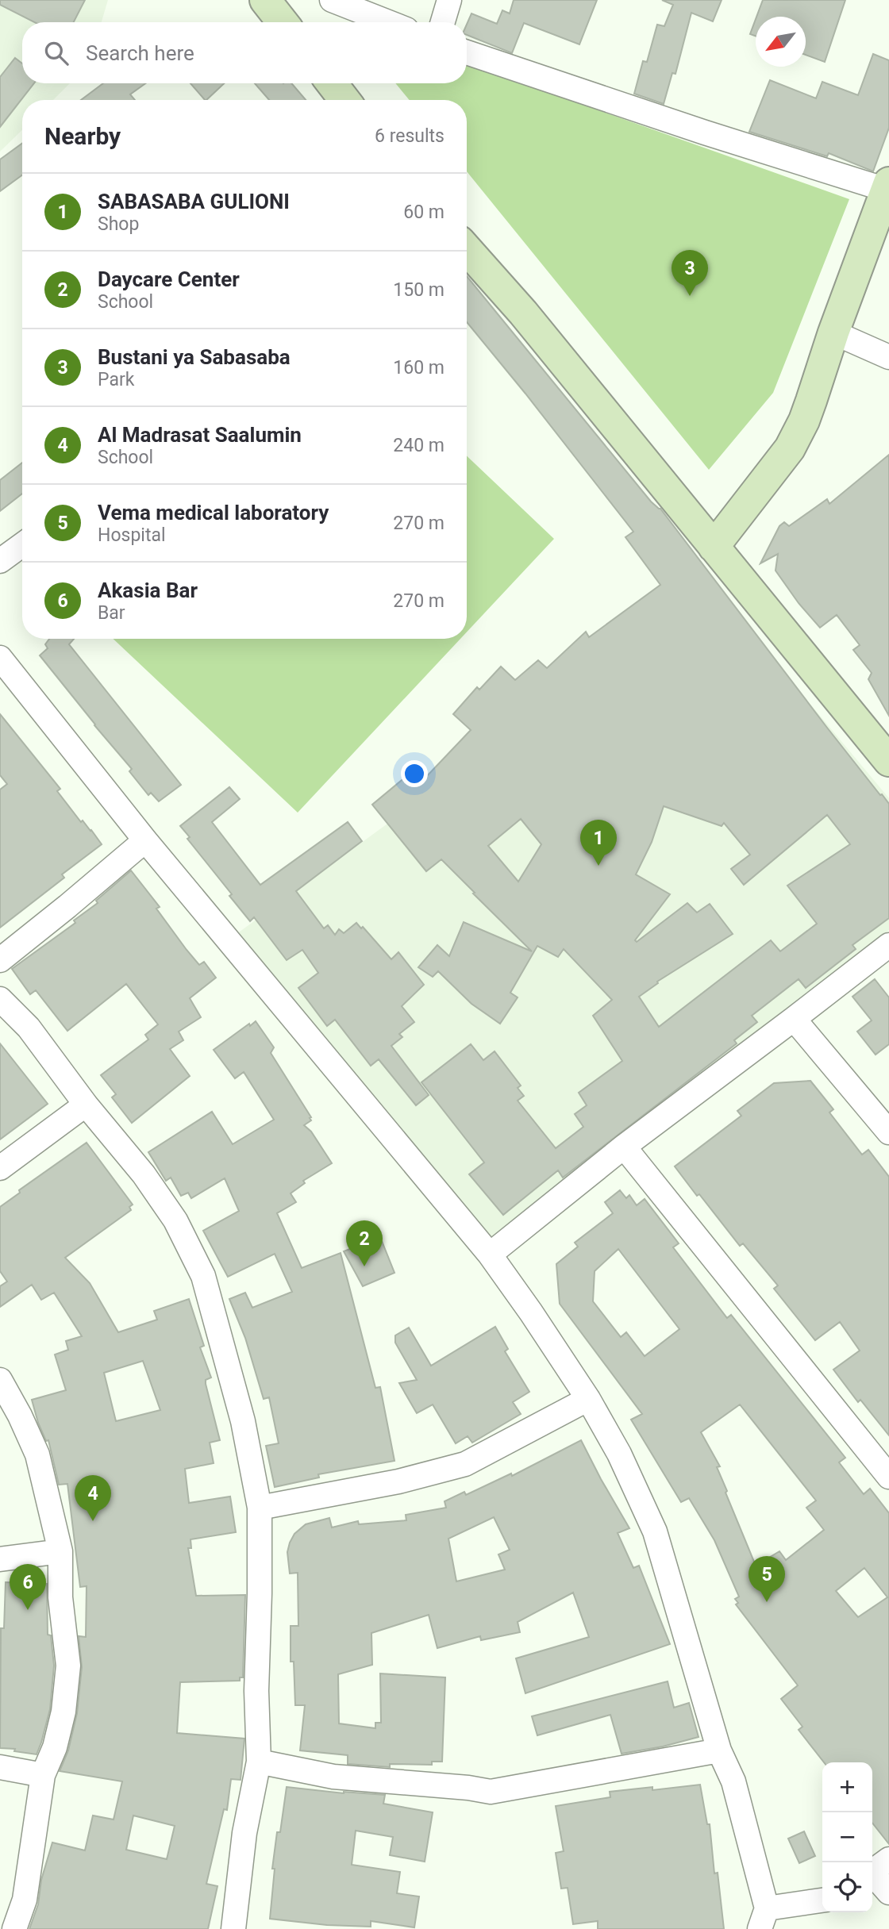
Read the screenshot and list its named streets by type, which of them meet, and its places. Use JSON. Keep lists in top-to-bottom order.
{
  "north": "bottom left",
  "page": {
    "search": "Search here",
    "heading": ["Nearby", "6 results"],
    "list": [
      {
        "mark": "1",
        "name": "SABASABA GULIONI",
        "note": "Shop",
        "value": "60 m"
      },
      {
        "mark": "2",
        "name": "Daycare Center",
        "note": "School",
        "value": "150 m"
      },
      {
        "mark": "3",
        "name": "Bustani ya Sabasaba",
        "note": "Park",
        "value": "160 m"
      },
      {
        "mark": "4",
        "name": "Al Madrasat Saalumin",
        "note": "School",
        "value": "240 m"
      },
      {
        "mark": "5",
        "name": "Vema medical laboratory",
        "note": "Hospital",
        "value": "270 m"
      },
      {
        "mark": "6",
        "name": "Akasia Bar",
        "note": "Bar",
        "value": "270 m"
      }
    ],
    "pins": [
      "3",
      "1",
      "2",
      "4",
      "5",
      "6"
    ],
    "map_buttons": ["+", "−"]
  }
}
